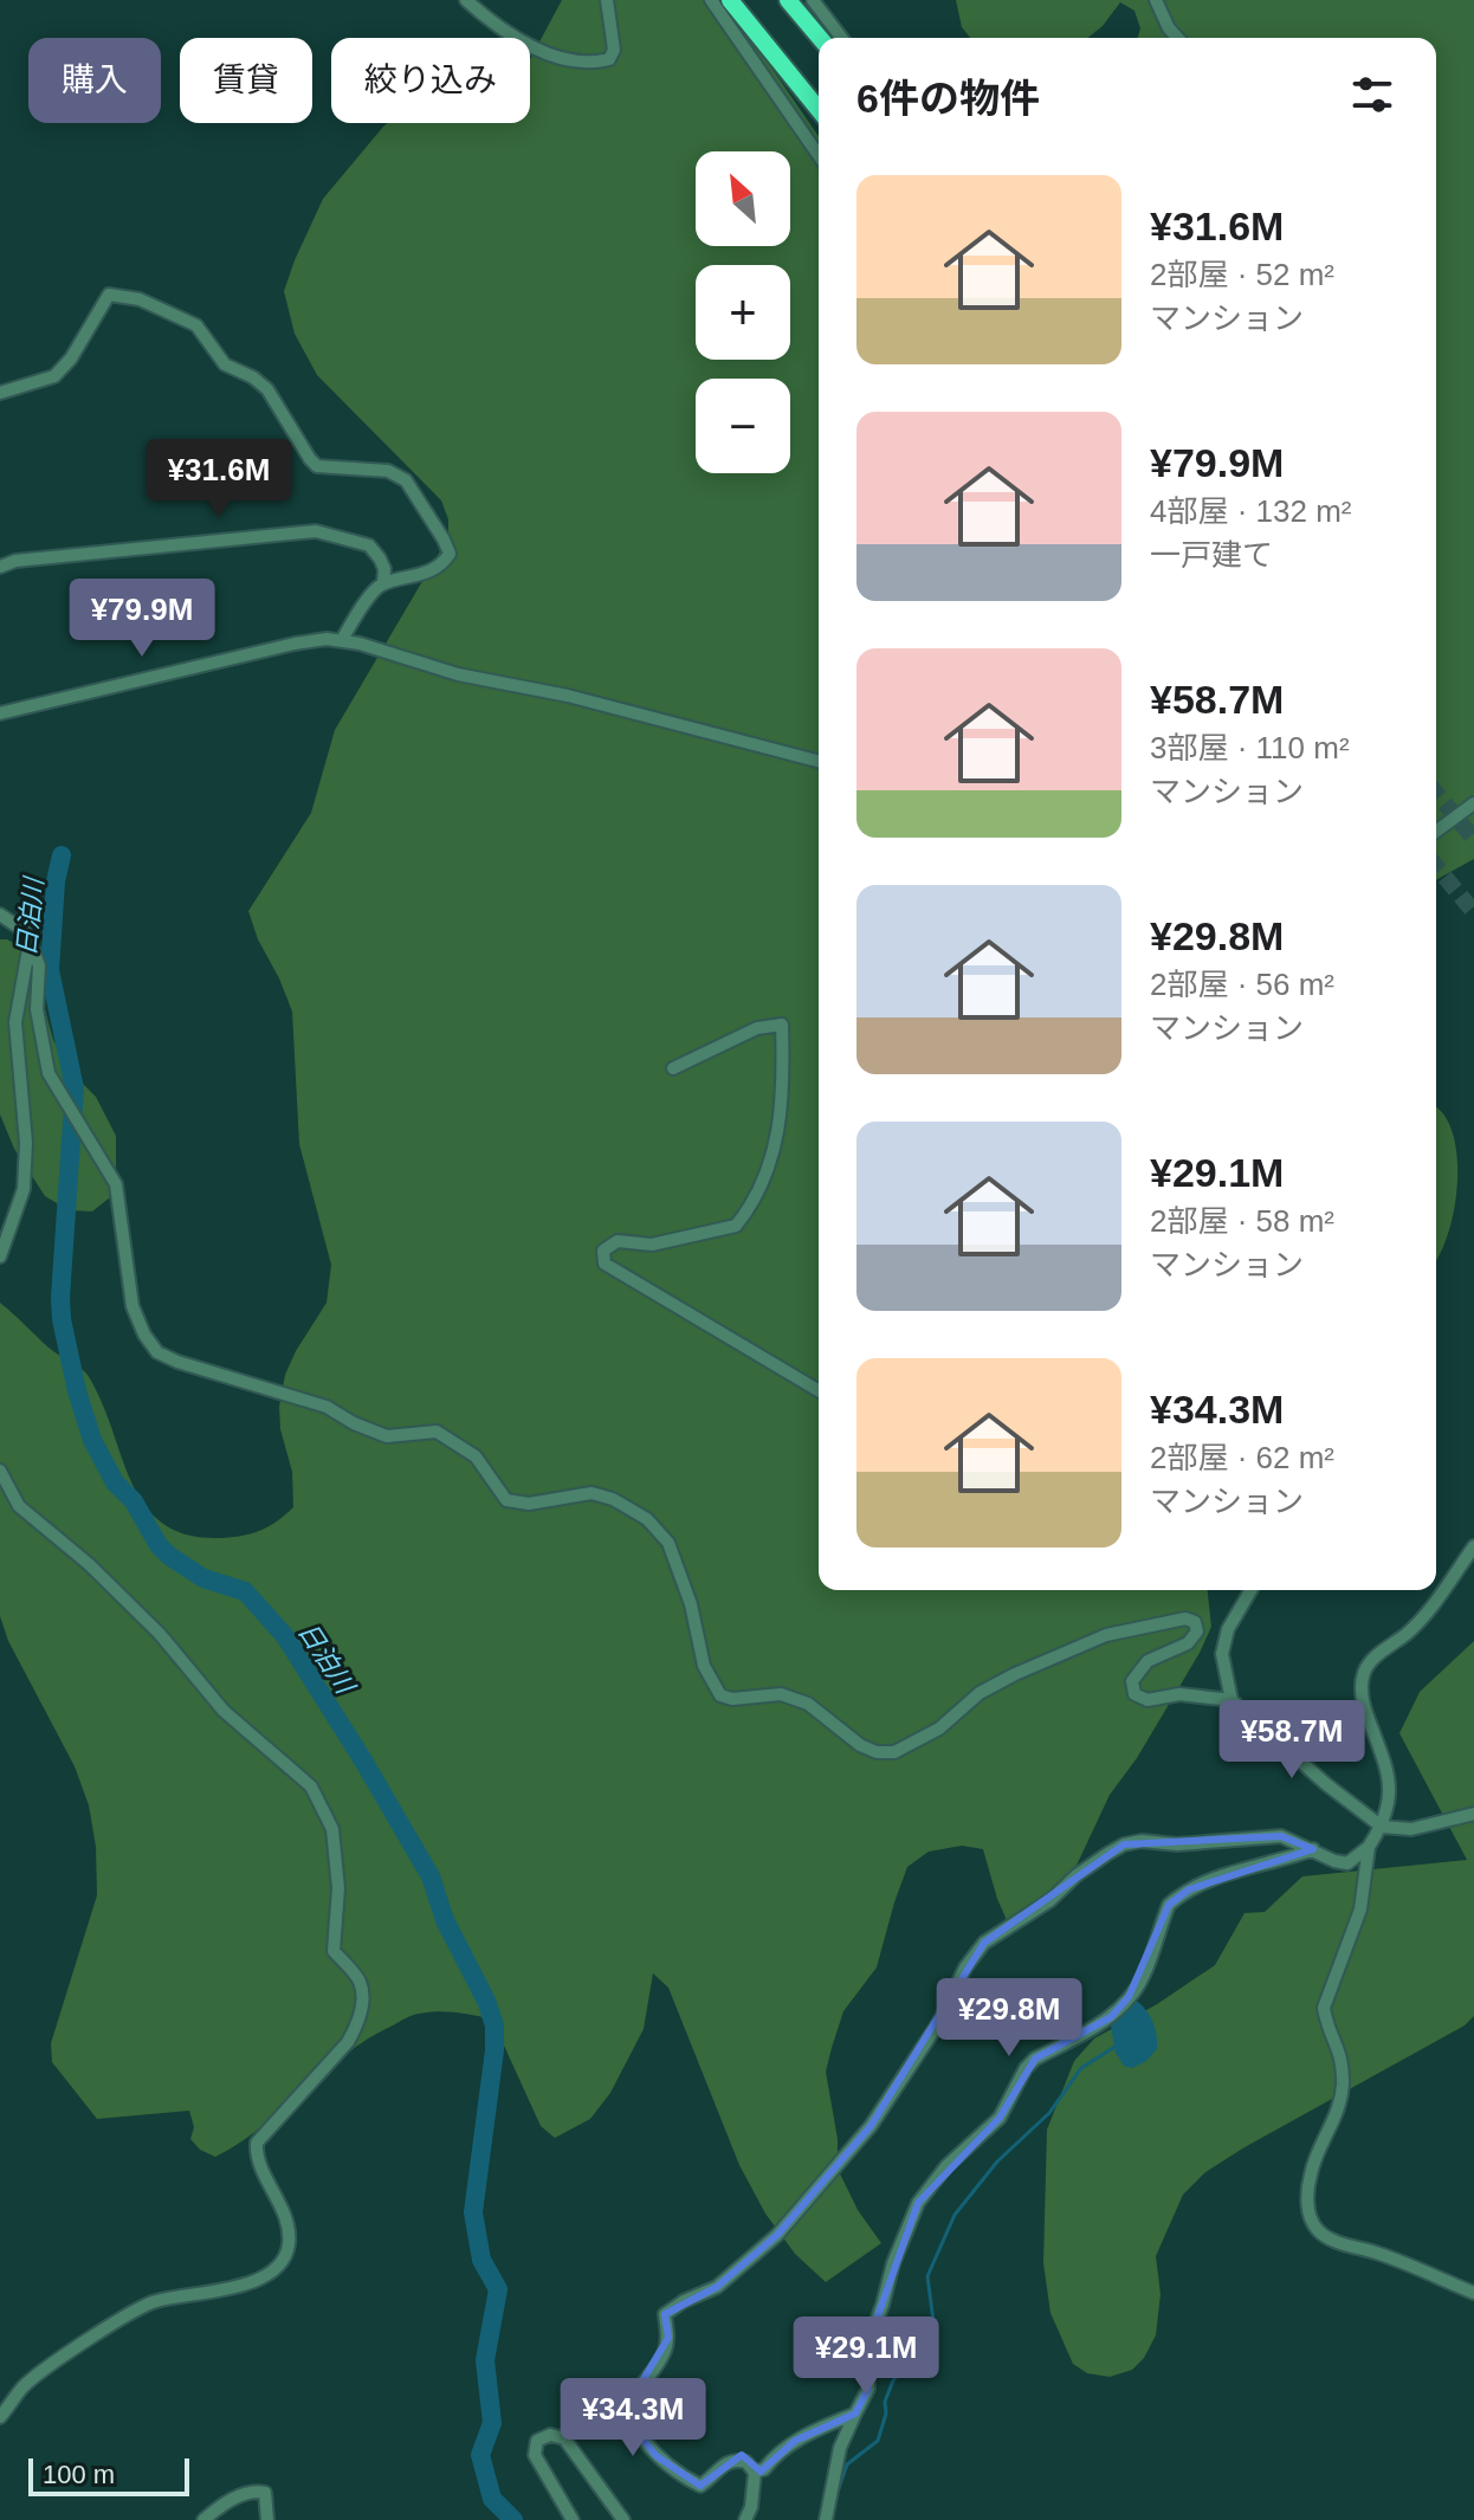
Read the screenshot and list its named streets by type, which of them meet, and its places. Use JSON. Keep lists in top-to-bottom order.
{
  "water": ["日泊川"],
  "scale_bar": "100 m",
  "north": "top left",
  "page": {
    "chip": ["購入", "賃貸", "絞り込み"],
    "heading": "6件の物件",
    "map_buttons": ["+", "−"],
    "list": [
      {
        "name": "¥31.6M",
        "note": "2部屋 · 52 m² · マンション"
      },
      {
        "name": "¥79.9M",
        "note": "4部屋 · 132 m² · 一戸建て"
      },
      {
        "name": "¥58.7M",
        "note": "3部屋 · 110 m² · マンション"
      },
      {
        "name": "¥29.8M",
        "note": "2部屋 · 56 m² · マンション"
      },
      {
        "name": "¥29.1M",
        "note": "2部屋 · 58 m² · マンション"
      },
      {
        "name": "¥34.3M",
        "note": "2部屋 · 62 m² · マンション"
      }
    ],
    "price": [
      "¥31.6M",
      "¥79.9M",
      "¥58.7M",
      "¥29.8M",
      "¥29.1M",
      "¥34.3M"
    ],
    "scale": "100 m"
  }
}
